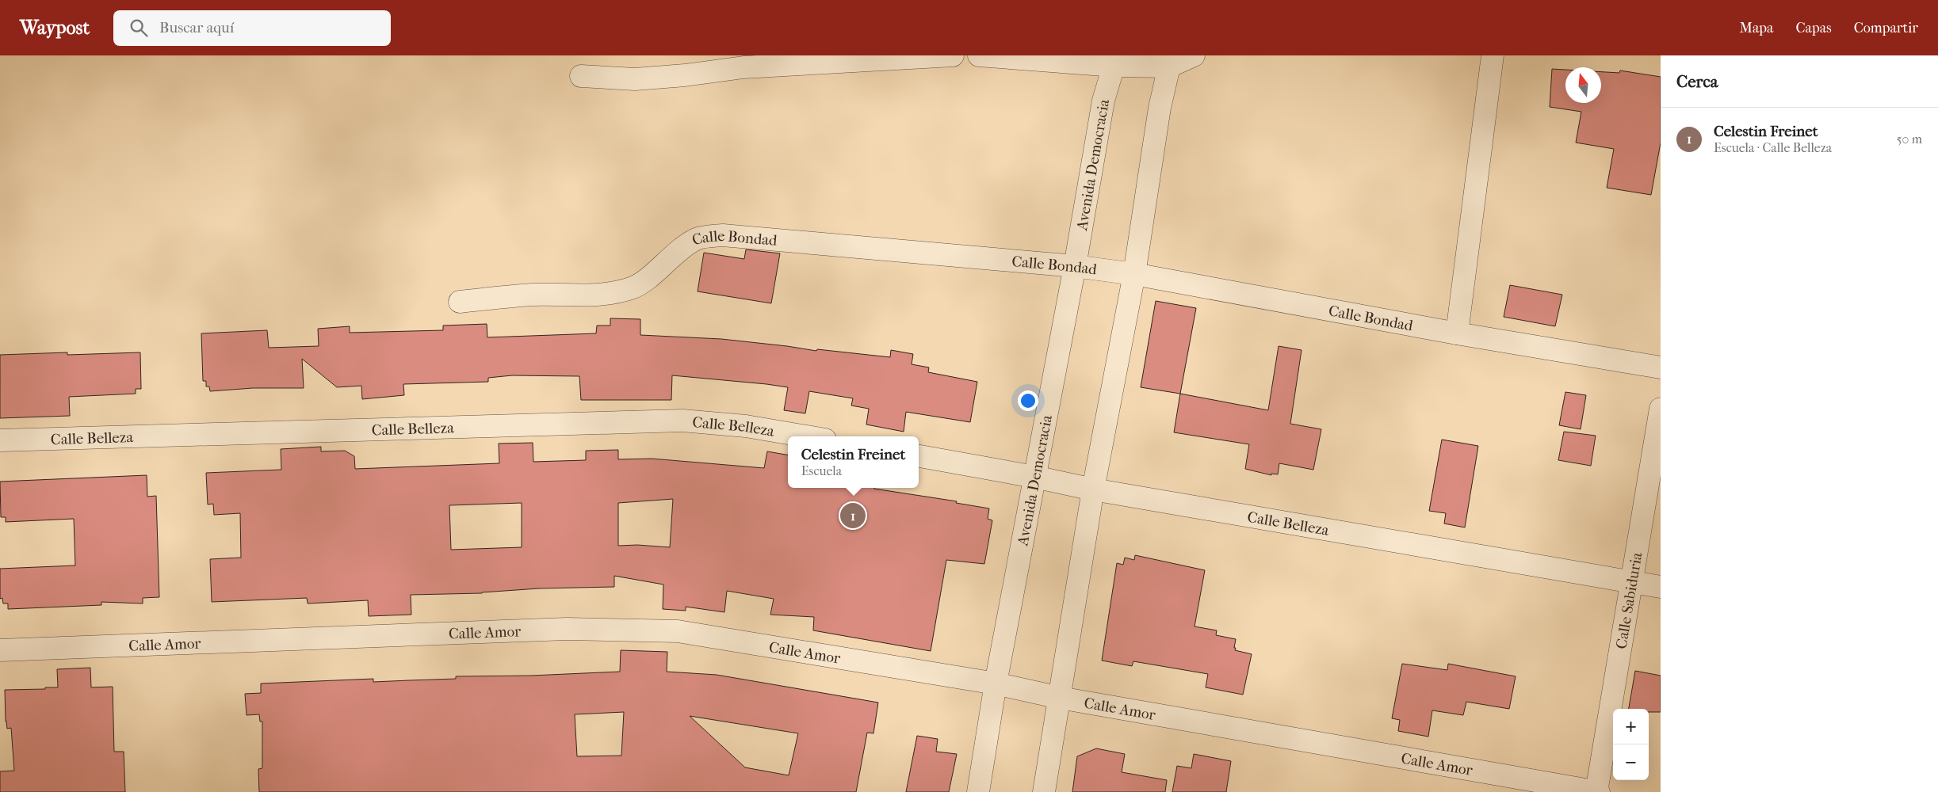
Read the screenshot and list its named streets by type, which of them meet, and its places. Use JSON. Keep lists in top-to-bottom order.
{
  "streets": {
    "street": [
      "Avenida Democracia",
      "Calle Bondad",
      "Calle Belleza",
      "Calle Sabiduria",
      "Calle Amor"
    ]
  },
  "crossings": [
    ["Avenida Democracia", "Calle Bondad"],
    ["Avenida Democracia", "Calle Belleza"],
    ["Avenida Democracia", "Calle Amor"],
    ["Calle Belleza", "Calle Sabiduria"],
    ["Calle Sabiduria", "Calle Amor"]
  ],
  "north": "top",
  "page": {
    "header": "Waypost",
    "search": "Buscar aquí",
    "nav": ["Mapa", "Capas", "Compartir"],
    "heading": "Cerca",
    "list": [
      {
        "mark": "1",
        "name": "Celestin Freinet",
        "note": "Escuela · Calle Belleza",
        "value": "50 m"
      }
    ],
    "popup": ["Celestin Freinet", "Escuela"],
    "pins": "1",
    "map_buttons": ["+", "−"]
  }
}
